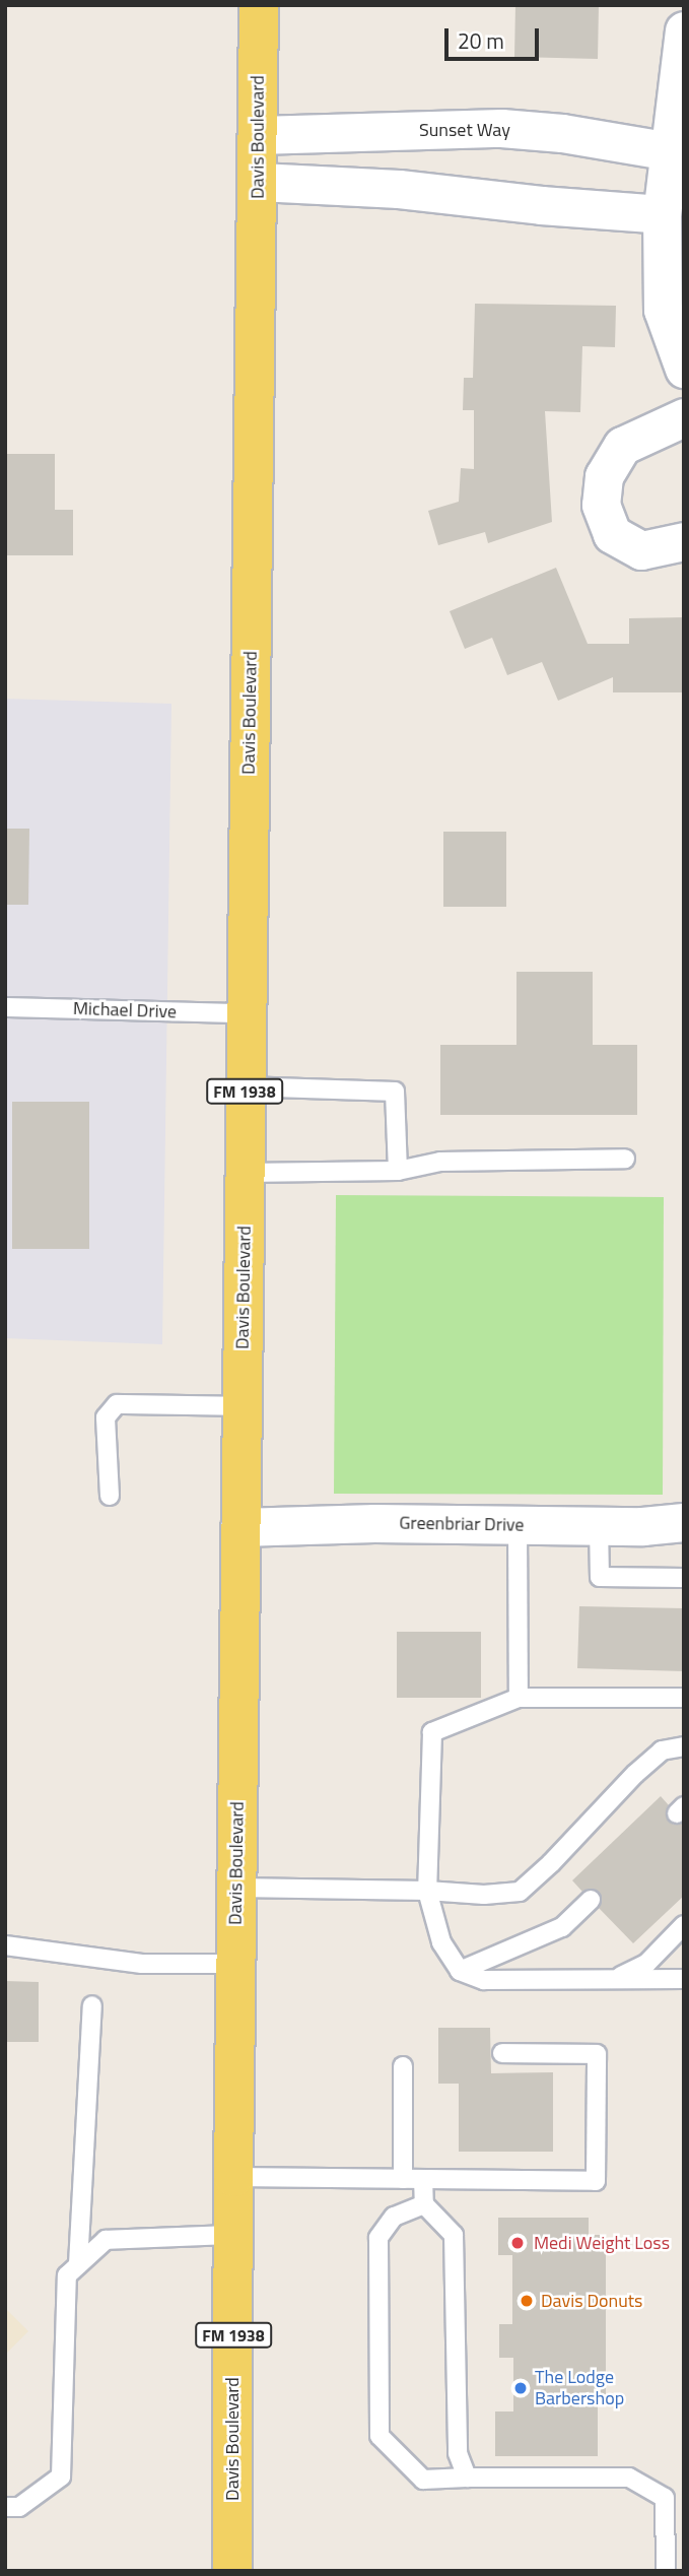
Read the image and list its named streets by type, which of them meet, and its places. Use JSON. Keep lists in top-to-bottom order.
{
  "streets": {
    "main road": ["Davis Boulevard", "FM 1938"],
    "street": ["Sunset Way", "Greenbriar Drive"],
    "lane": ["Michael Drive"]
  },
  "crossings": [
    ["Sunset Way", "Davis Boulevard"],
    ["Davis Boulevard", "Michael Drive"],
    ["Davis Boulevard", "Greenbriar Drive"]
  ],
  "places": ["Medi Weight Loss", "Davis Donuts", "The Lodge Barbershop"],
  "scale_bar": "20 m"
}
